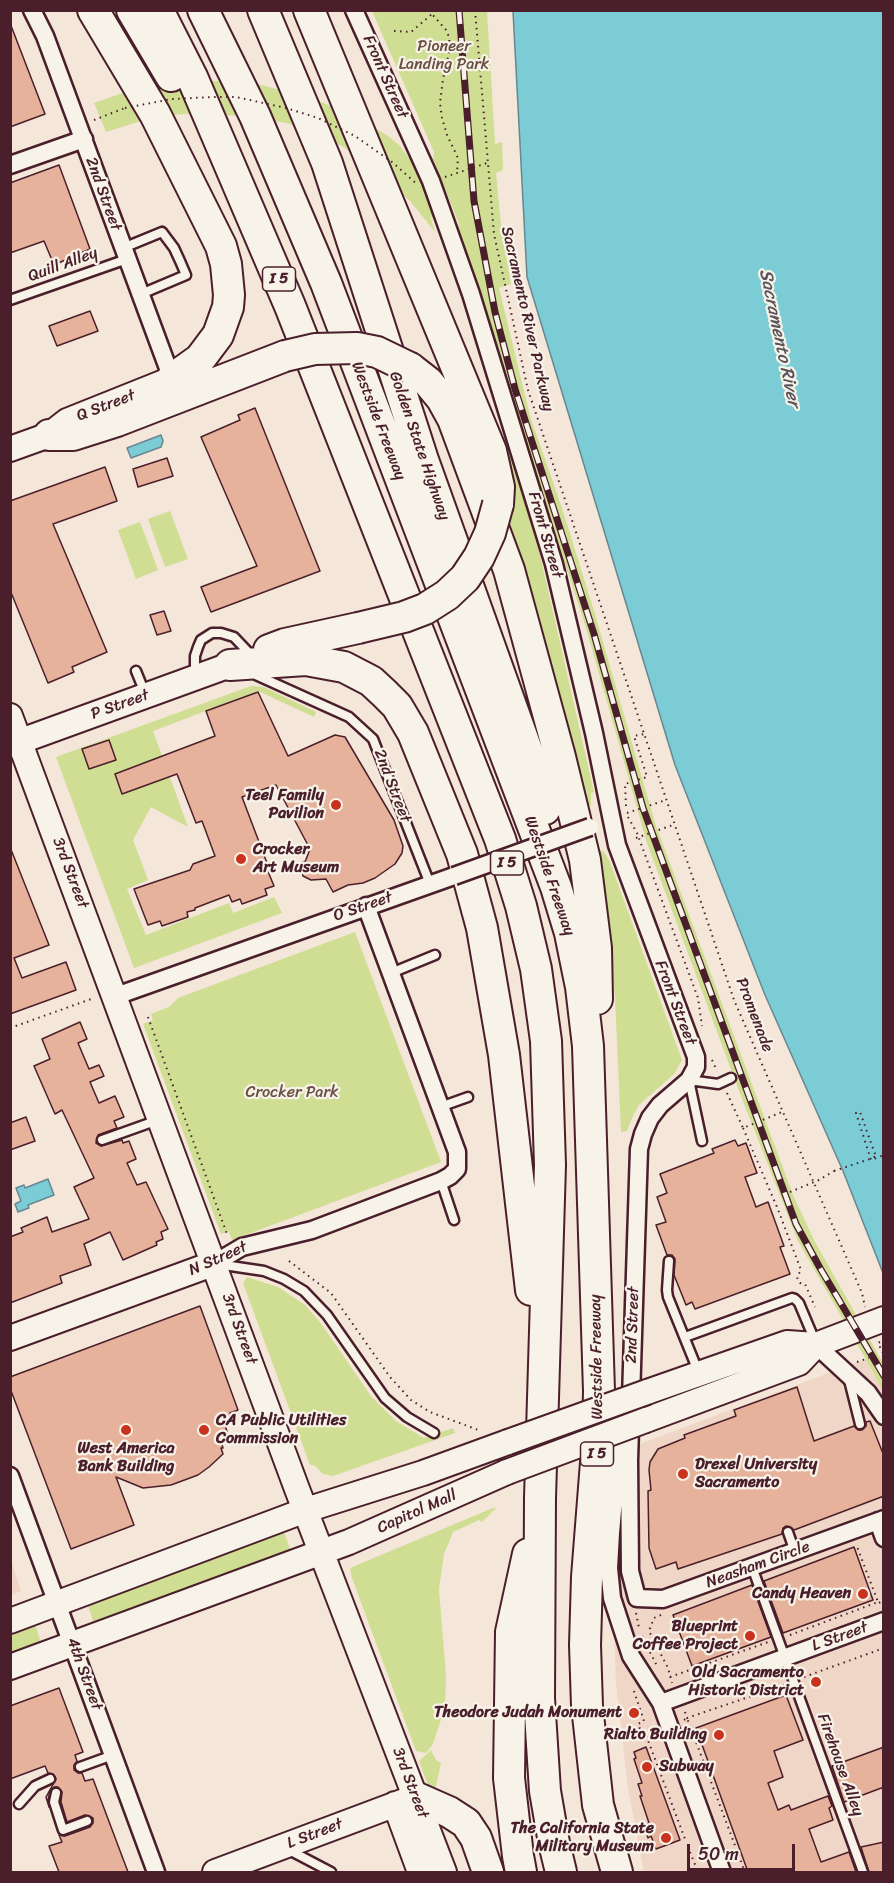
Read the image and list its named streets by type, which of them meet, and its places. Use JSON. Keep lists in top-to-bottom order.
{
  "streets": {
    "highway": ["I 5", "Westside Freeway", "Golden State Highway"],
    "main road": [
      "Q Street",
      "P Street",
      "3rd Street",
      "N Street",
      "Capitol Mall",
      "L Street"
    ],
    "street": [
      "Front Street",
      "2nd Street",
      "O Street",
      "Neasham Circle",
      "4th Street"
    ],
    "lane": ["Quill Alley", "Firehouse Alley"],
    "path": ["Sacramento River Parkway", "Promenade"]
  },
  "crossings": [
    ["Front Street", "2nd Street"],
    ["Front Street", "O Street"],
    ["2nd Street", "Quill Alley"],
    ["2nd Street", "Q Street"],
    ["2nd Street", "P Street"],
    ["2nd Street", "O Street"],
    ["2nd Street", "Neasham Circle"],
    ["Sacramento River Parkway", "Promenade"],
    ["Westside Freeway", "Golden State Highway"],
    ["P Street", "3rd Street"],
    ["3rd Street", "O Street"],
    ["3rd Street", "N Street"],
    ["3rd Street", "Capitol Mall"],
    ["3rd Street", "L Street"],
    ["Promenade", "Capitol Mall"],
    ["Capitol Mall", "4th Street"],
    ["Neasham Circle", "Firehouse Alley"],
    ["L Street", "Firehouse Alley"]
  ],
  "water": ["Sacramento River"],
  "parks": ["Pioneer Landing Park", "Crocker Park"],
  "places": [
    "Teel Family Pavilion",
    "Crocker Art Museum",
    "West America Bank Building",
    "CA Public Utilities Commission",
    "Drexel University Sacramento",
    "Candy Heaven",
    "Blueprint Coffee Project",
    "Old Sacramento Historic District",
    "Theodore Judah Monument",
    "Rialto Building",
    "Subway",
    "The California State Military Museum"
  ],
  "scale_bar": "50 m"
}
